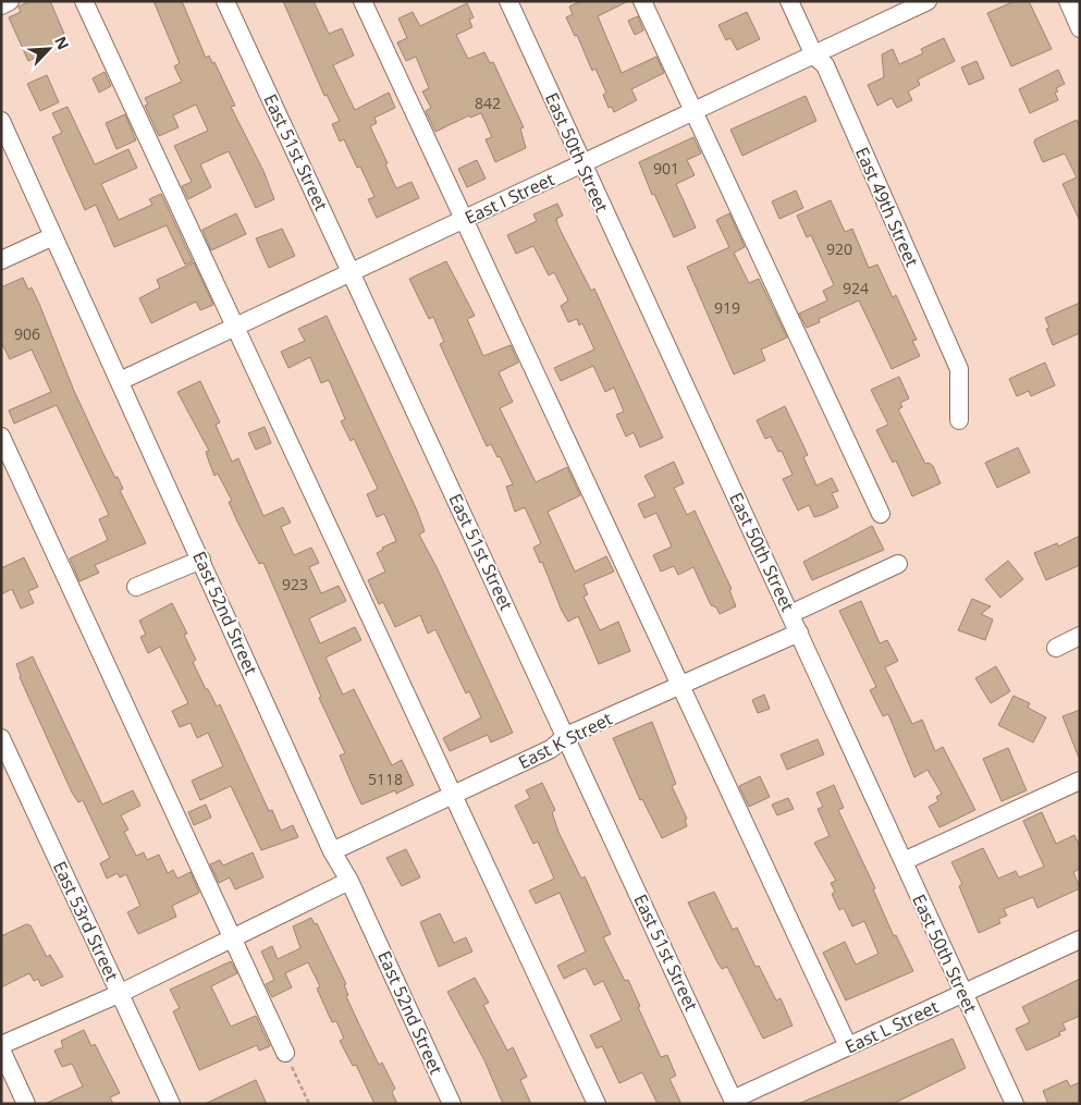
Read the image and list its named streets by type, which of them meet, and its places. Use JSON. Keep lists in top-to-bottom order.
{
  "streets": {
    "street": [
      "East 51st Street",
      "East 50th Street",
      "East I Street",
      "East 49th Street",
      "East 52nd Street",
      "East K Street",
      "East 53rd Street",
      "East L Street"
    ]
  },
  "crossings": [
    ["East 51st Street", "East I Street"],
    ["East 51st Street", "East K Street"],
    ["East 51st Street", "East L Street"],
    ["East 50th Street", "East I Street"],
    ["East 50th Street", "East K Street"],
    ["East 50th Street", "East L Street"],
    ["East I Street", "East 49th Street"],
    ["East I Street", "East 52nd Street"],
    ["East 52nd Street", "East K Street"]
  ],
  "house_numbers": [
    "842",
    "901",
    "920",
    "924",
    "919",
    "906",
    "923",
    "5118"
  ],
  "north": "top right"
}
